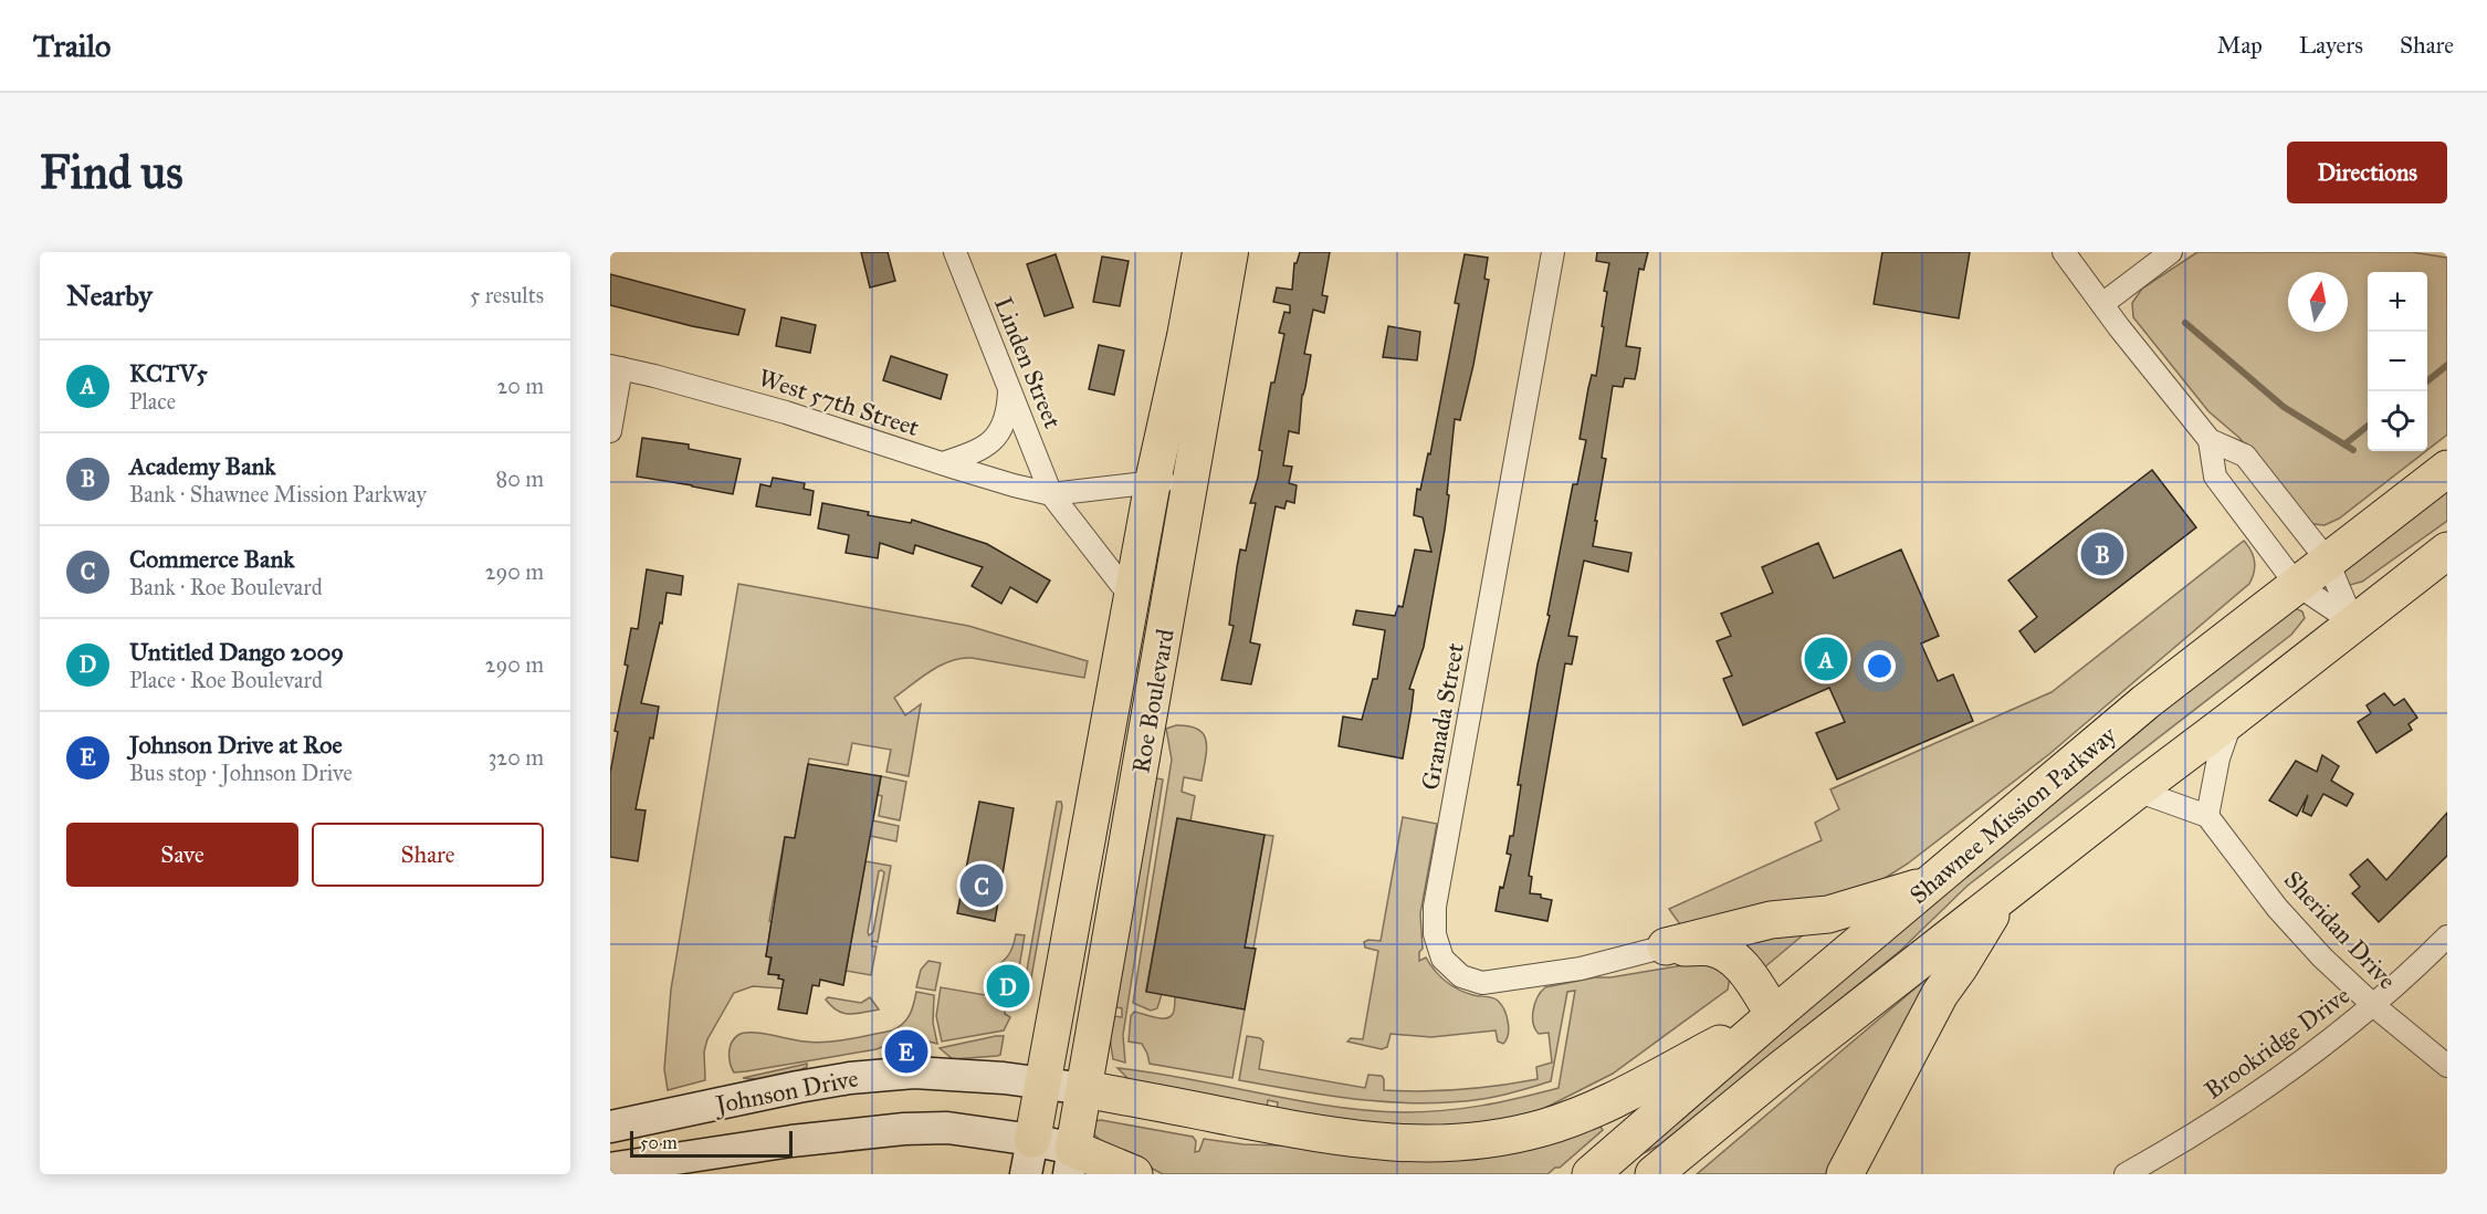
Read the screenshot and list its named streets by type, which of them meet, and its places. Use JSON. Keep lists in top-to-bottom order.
{
  "streets": {
    "highway": ["Shawnee Mission Parkway"],
    "main road": ["Roe Boulevard", "Johnson Drive"],
    "street": [
      "Linden Street",
      "West 57th Street",
      "Granada Street",
      "Sheridan Drive",
      "Brookridge Drive"
    ]
  },
  "crossings": [
    ["Linden Street", "West 57th Street"],
    ["West 57th Street", "Roe Boulevard"],
    ["Roe Boulevard", "Johnson Drive"],
    ["Sheridan Drive", "Brookridge Drive"]
  ],
  "scale_bar": "50 m",
  "north": "top",
  "page": {
    "header": "Trailo",
    "nav": ["Map", "Layers", "Share"],
    "buttons": [
      "Directions",
      ["Save", "Share"]
    ],
    "title": "Find us",
    "heading": ["Nearby", "5 results"],
    "map_buttons": ["+", "−"],
    "list": [
      {
        "mark": "A",
        "name": "KCTV5",
        "note": "Place",
        "value": "20 m"
      },
      {
        "mark": "B",
        "name": "Academy Bank",
        "note": "Bank · Shawnee Mission Parkway",
        "value": "80 m"
      },
      {
        "mark": "C",
        "name": "Commerce Bank",
        "note": "Bank · Roe Boulevard",
        "value": "290 m"
      },
      {
        "mark": "D",
        "name": "Untitled Dango 2009",
        "note": "Place · Roe Boulevard",
        "value": "290 m"
      },
      {
        "mark": "E",
        "name": "Johnson Drive at Roe",
        "note": "Bus stop · Johnson Drive",
        "value": "320 m"
      }
    ],
    "pins": [
      "B",
      "A",
      "C",
      "D",
      "E"
    ],
    "scale": "50 m"
  }
}
